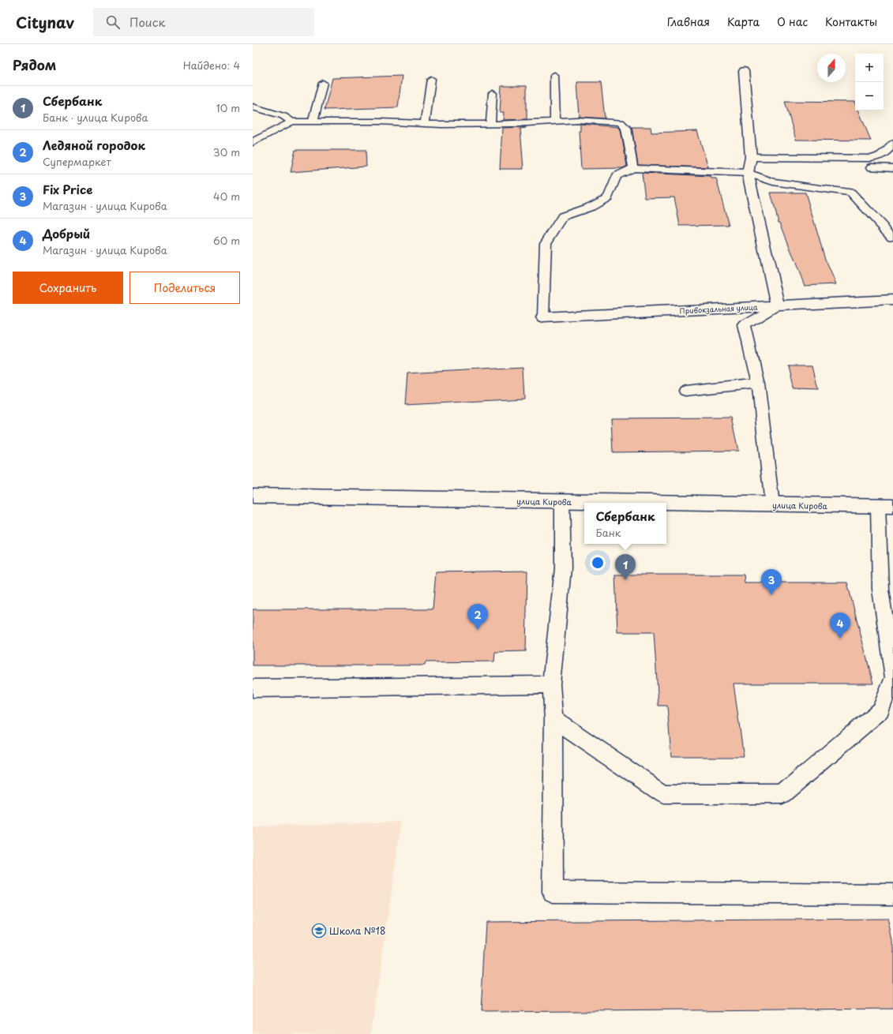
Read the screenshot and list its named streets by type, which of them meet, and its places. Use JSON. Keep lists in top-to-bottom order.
{
  "streets": {
    "street": ["Привокзальная улица", "улица Кирова"]
  },
  "places": {
    "school or university": ["Школа №18"]
  },
  "north": "top",
  "page": {
    "header": "Citynav",
    "search": "Поиск",
    "nav": [
      "Главная",
      "Карта",
      "О нас",
      "Контакты"
    ],
    "heading": ["Рядом", "Найдено: 4"],
    "map_buttons": ["+", "−"],
    "list": [
      {
        "mark": "1",
        "name": "Сбербанк",
        "note": "Банк · улица Кирова",
        "value": "10 m"
      },
      {
        "mark": "2",
        "name": "Ледяной городок",
        "note": "Супермаркет",
        "value": "30 m"
      },
      {
        "mark": "3",
        "name": "Fix Price",
        "note": "Магазин · улица Кирова",
        "value": "40 m"
      },
      {
        "mark": "4",
        "name": "Добрый",
        "note": "Магазин · улица Кирова",
        "value": "60 m"
      }
    ],
    "buttons": ["Сохранить", "Поделиться"],
    "popup": ["Сбербанк", "Банк"],
    "pins": [
      "1",
      "3",
      "2",
      "4"
    ]
  }
}
